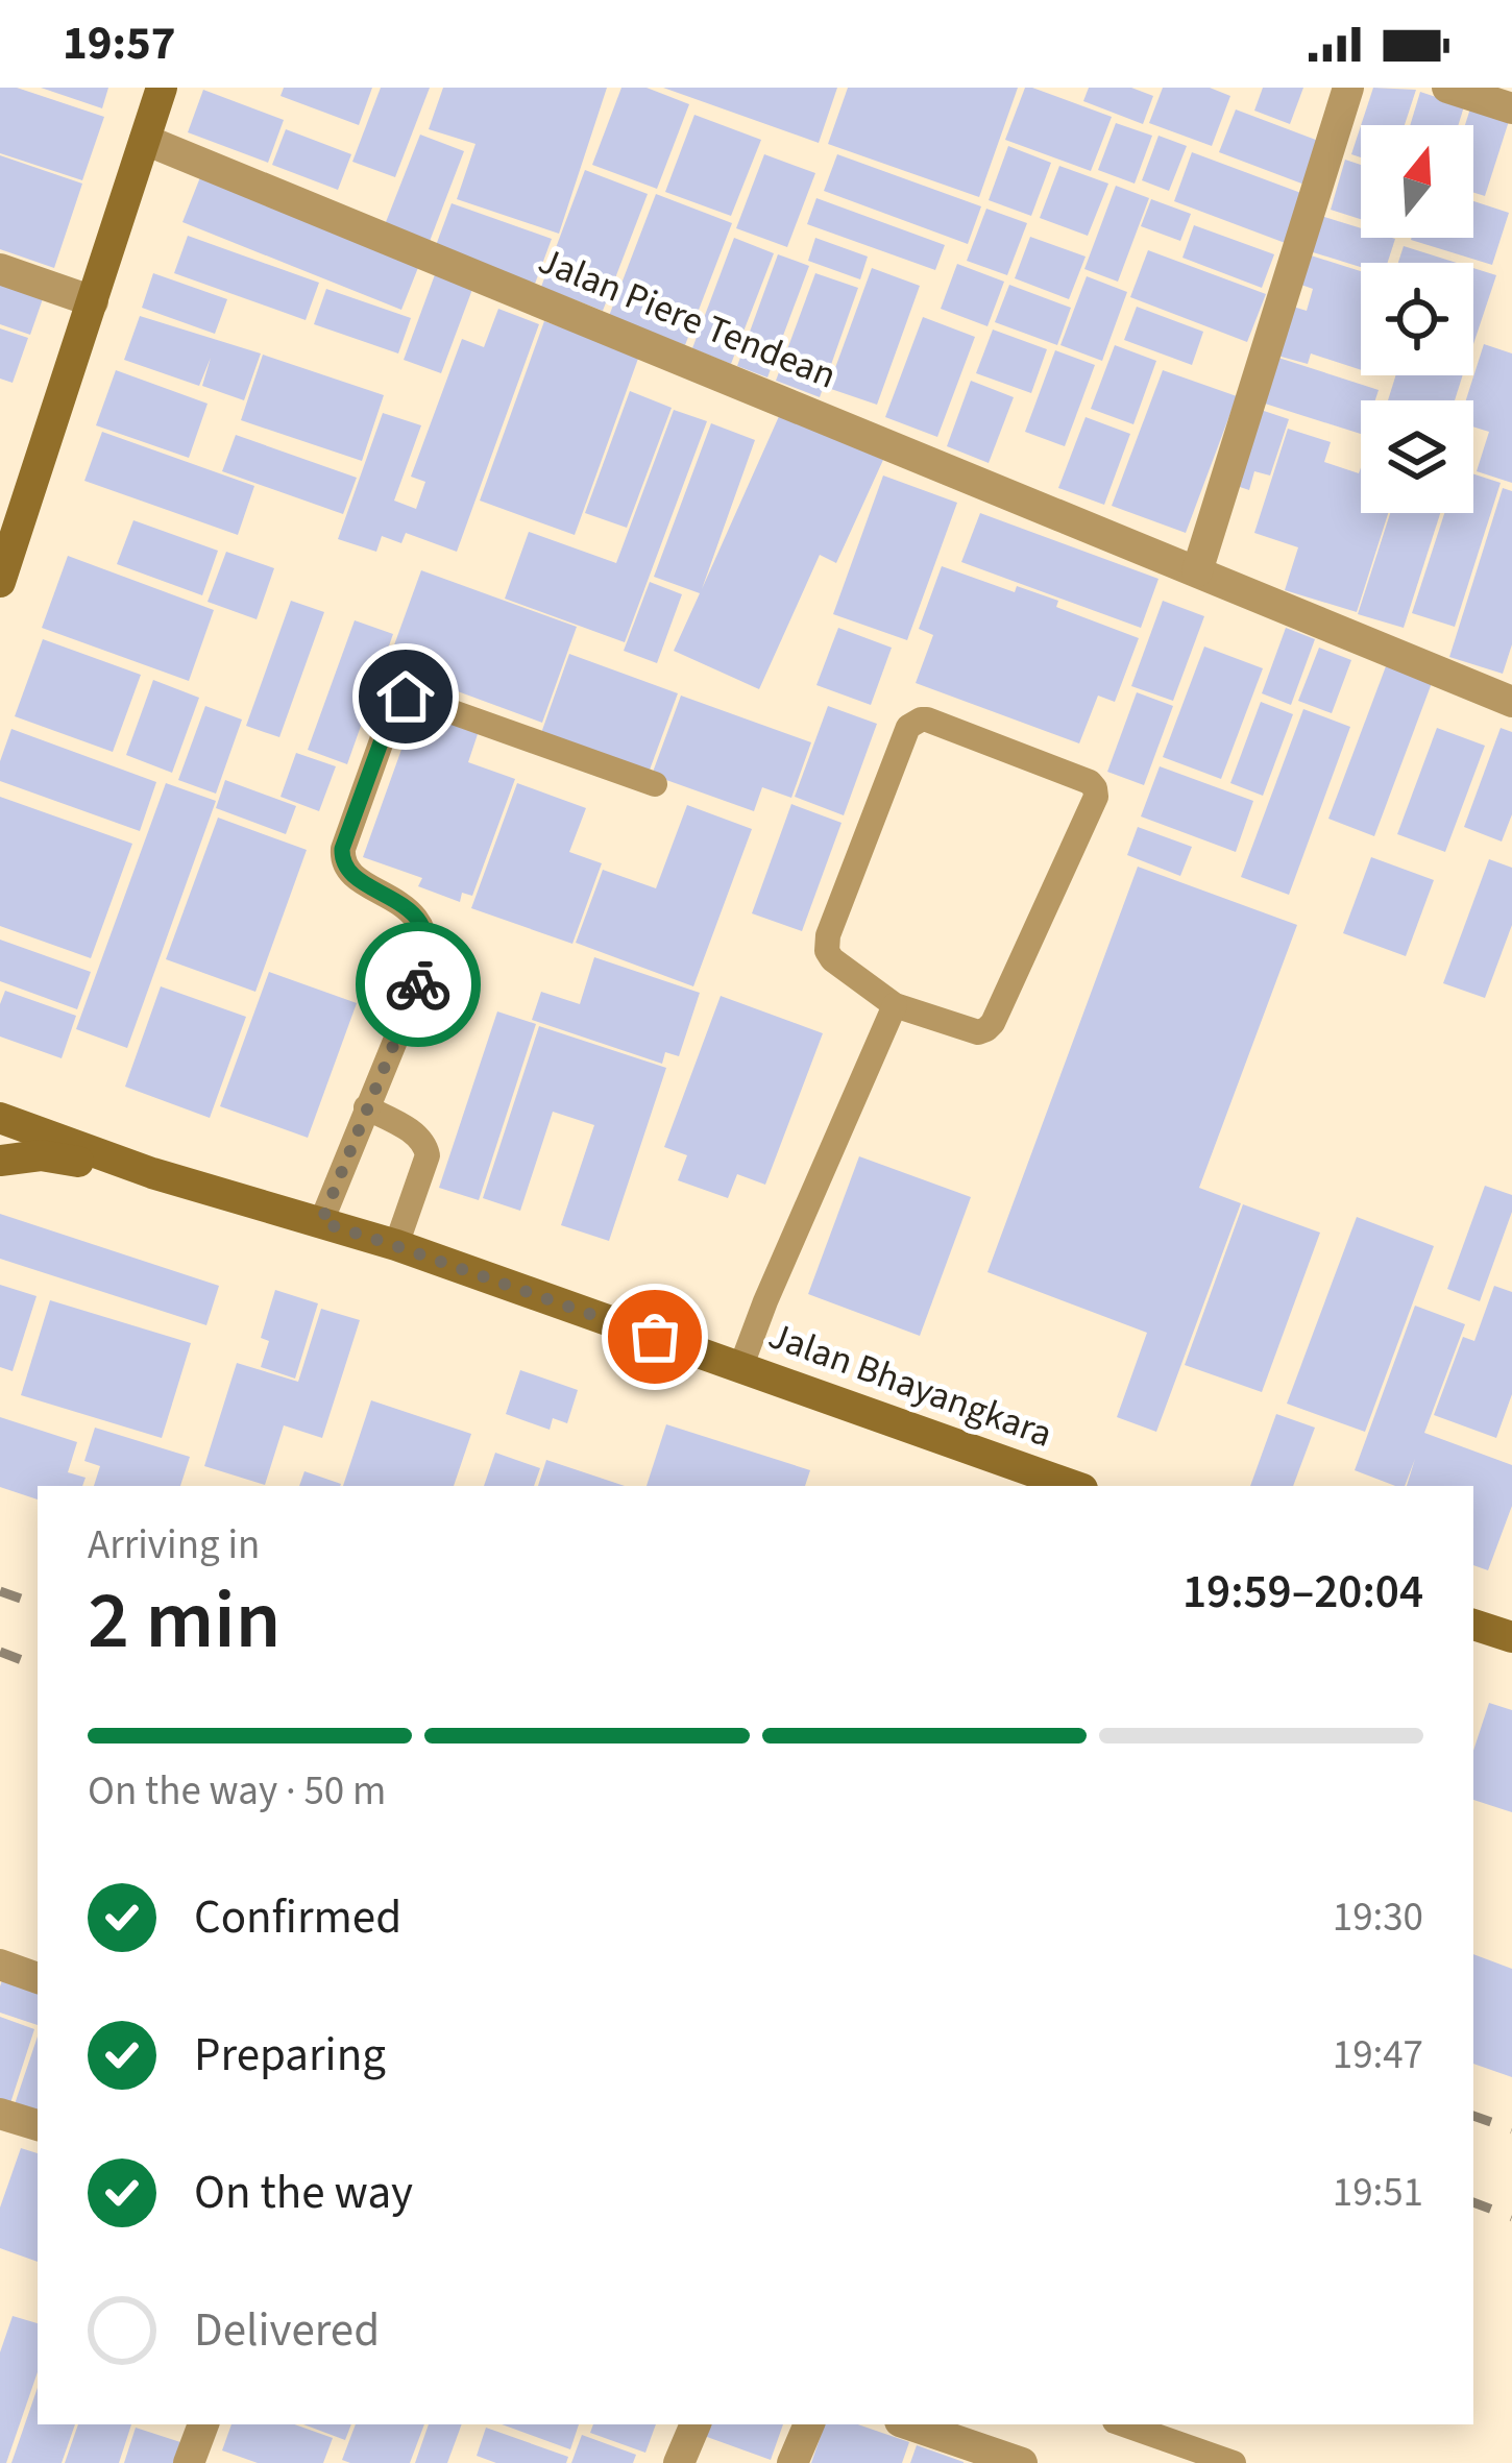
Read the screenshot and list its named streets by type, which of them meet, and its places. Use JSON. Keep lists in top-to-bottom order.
{
  "streets": {
    "main road": ["Jalan Bhayangkara"],
    "street": ["Jalan Piere Tendean"]
  },
  "north": "top",
  "page": {
    "status": "19:57",
    "heading": ["2 min", "Arriving in", "19:59–20:04"],
    "bar": "On the way · 50 m",
    "list": [
      ["Confirmed", "19:30"],
      ["Preparing", "19:47"],
      ["On the way", "19:51"],
      "Delivered"
    ]
  }
}
